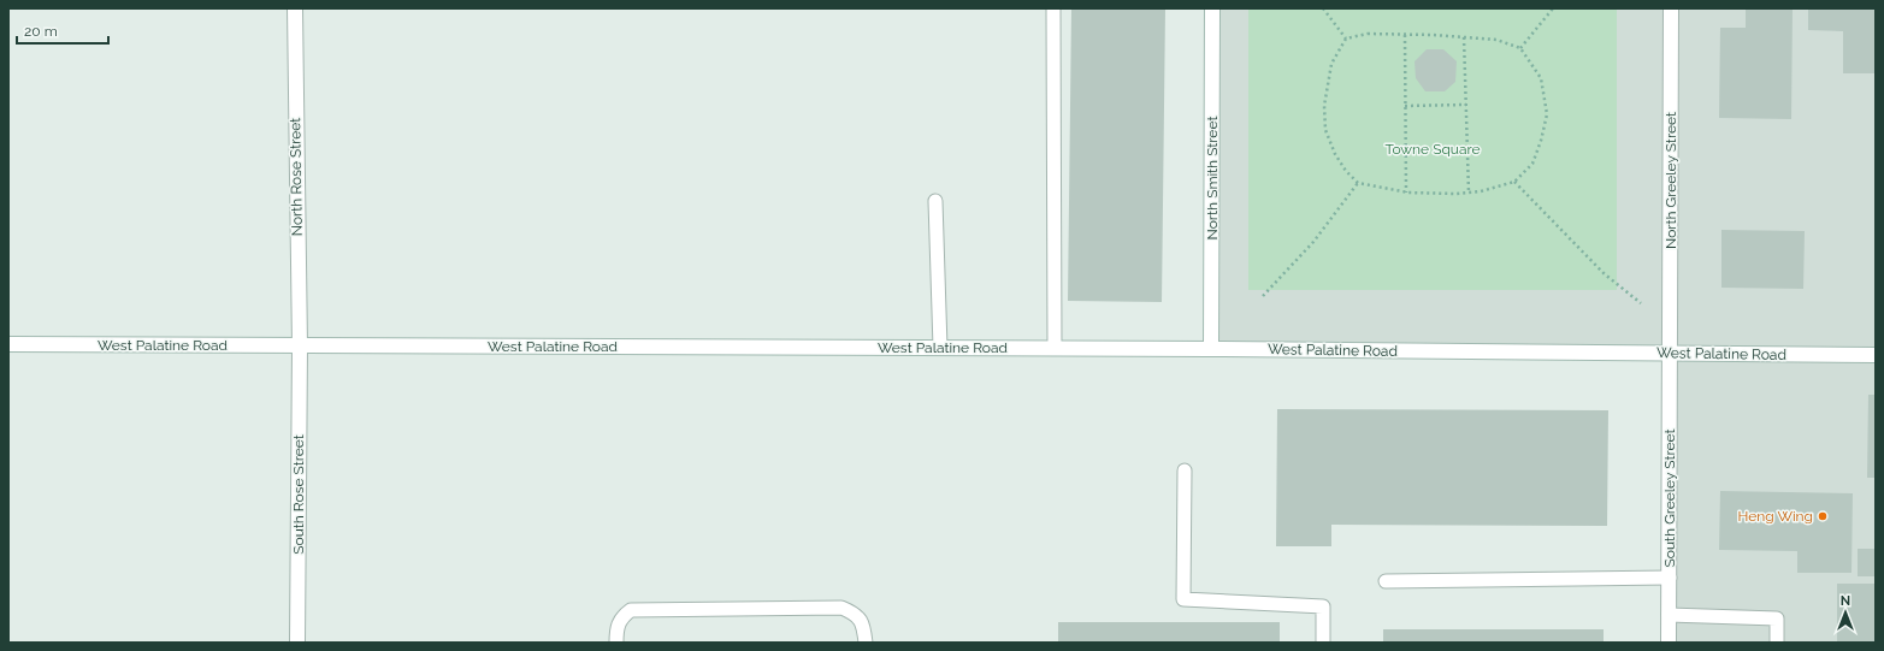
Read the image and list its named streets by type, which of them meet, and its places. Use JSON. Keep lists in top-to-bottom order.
{
  "streets": {
    "main road": [
      "North Rose Street",
      "North Smith Street",
      "North Greeley Street",
      "West Palatine Road",
      "South Rose Street",
      "South Greeley Street"
    ]
  },
  "crossings": [
    ["North Rose Street", "West Palatine Road"],
    ["North Rose Street", "South Rose Street"],
    ["North Smith Street", "West Palatine Road"],
    ["North Greeley Street", "West Palatine Road"],
    ["North Greeley Street", "South Greeley Street"],
    ["West Palatine Road", "South Rose Street"],
    ["West Palatine Road", "South Greeley Street"]
  ],
  "parks": ["Towne Square"],
  "places": ["Heng Wing"],
  "scale_bar": "20 m",
  "north": "top"
}
